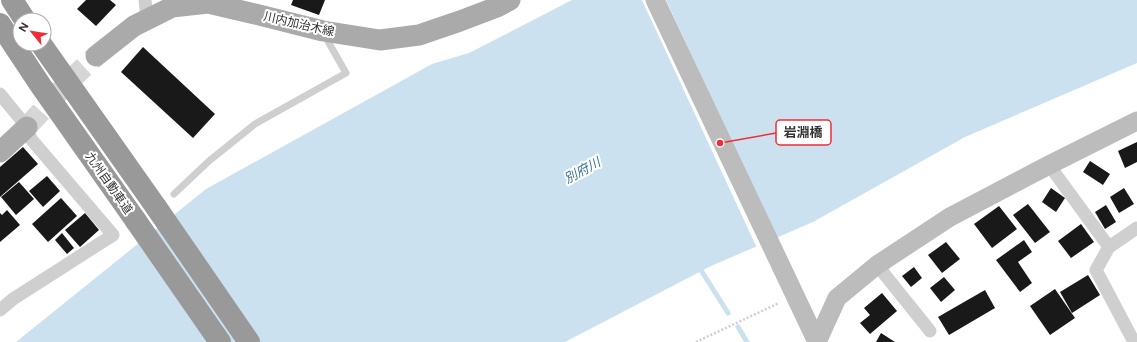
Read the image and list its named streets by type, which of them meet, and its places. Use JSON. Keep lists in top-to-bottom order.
{
  "streets": {
    "highway": ["九州自動車道"],
    "main road": ["川内加治木線"]
  },
  "water": ["別府川"],
  "places": ["岩淵橋"],
  "north": "top left"
}
